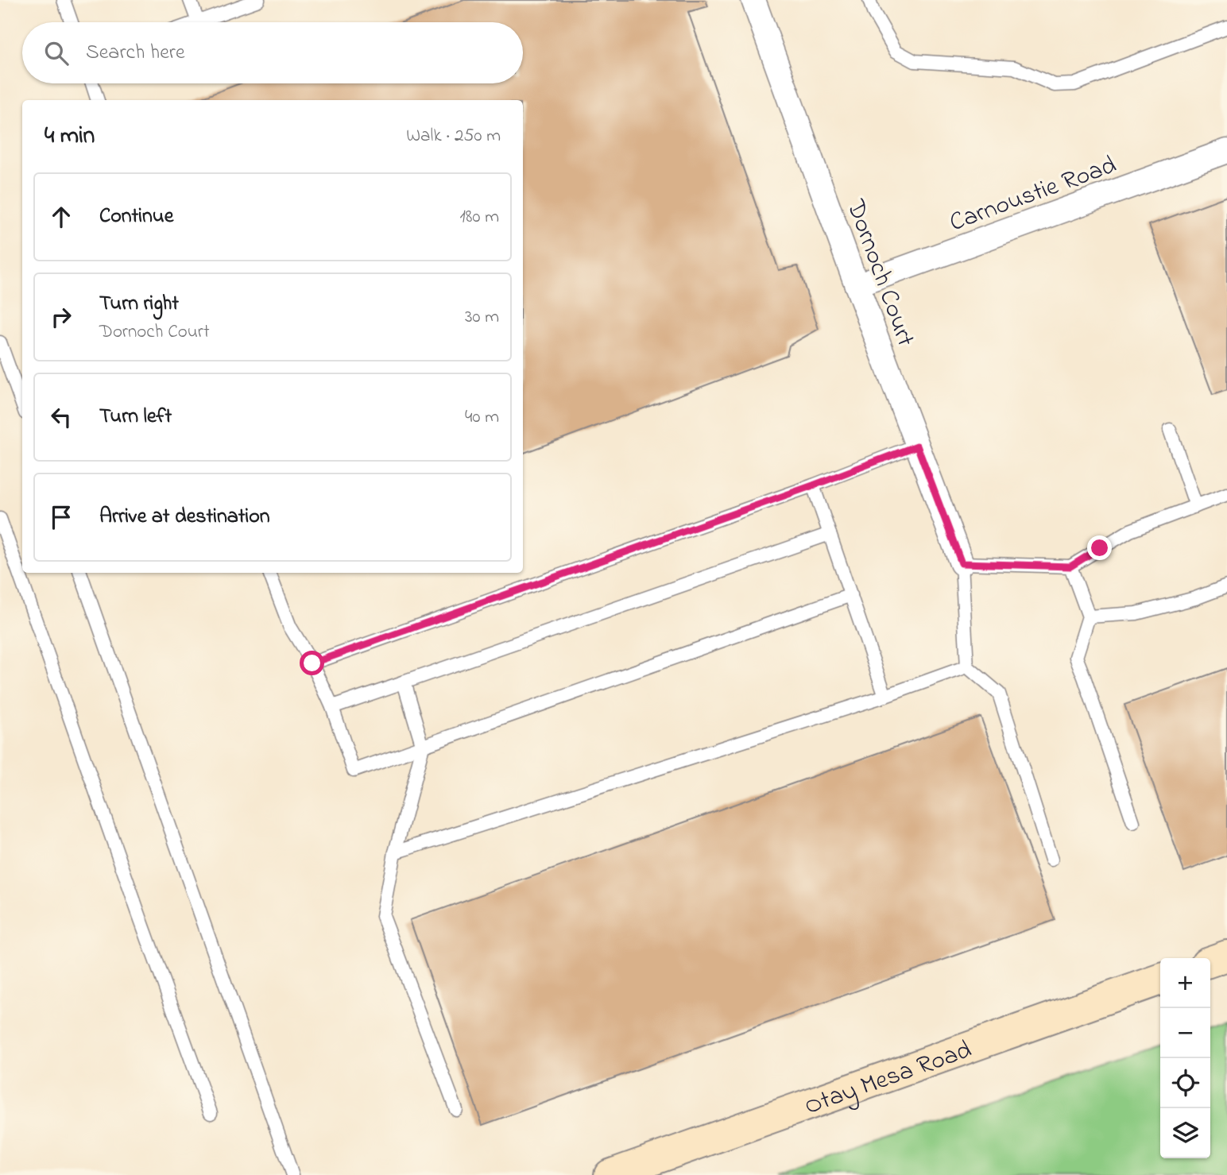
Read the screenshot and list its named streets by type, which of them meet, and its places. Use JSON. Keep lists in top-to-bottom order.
{
  "streets": {
    "main road": ["Otay Mesa Road"],
    "street": ["Carnoustie Road", "Dornoch Court"]
  },
  "crossings": [
    ["Carnoustie Road", "Dornoch Court"]
  ],
  "page": {
    "search": "Search here",
    "heading": ["4 min", "Walk · 250 m"],
    "list": [
      ["Continue", "180 m"],
      ["Turn right", "Dornoch Court", "30 m"],
      ["Turn left", "40 m"],
      "Arrive at destination"
    ],
    "map_buttons": ["+", "−"]
  }
}
